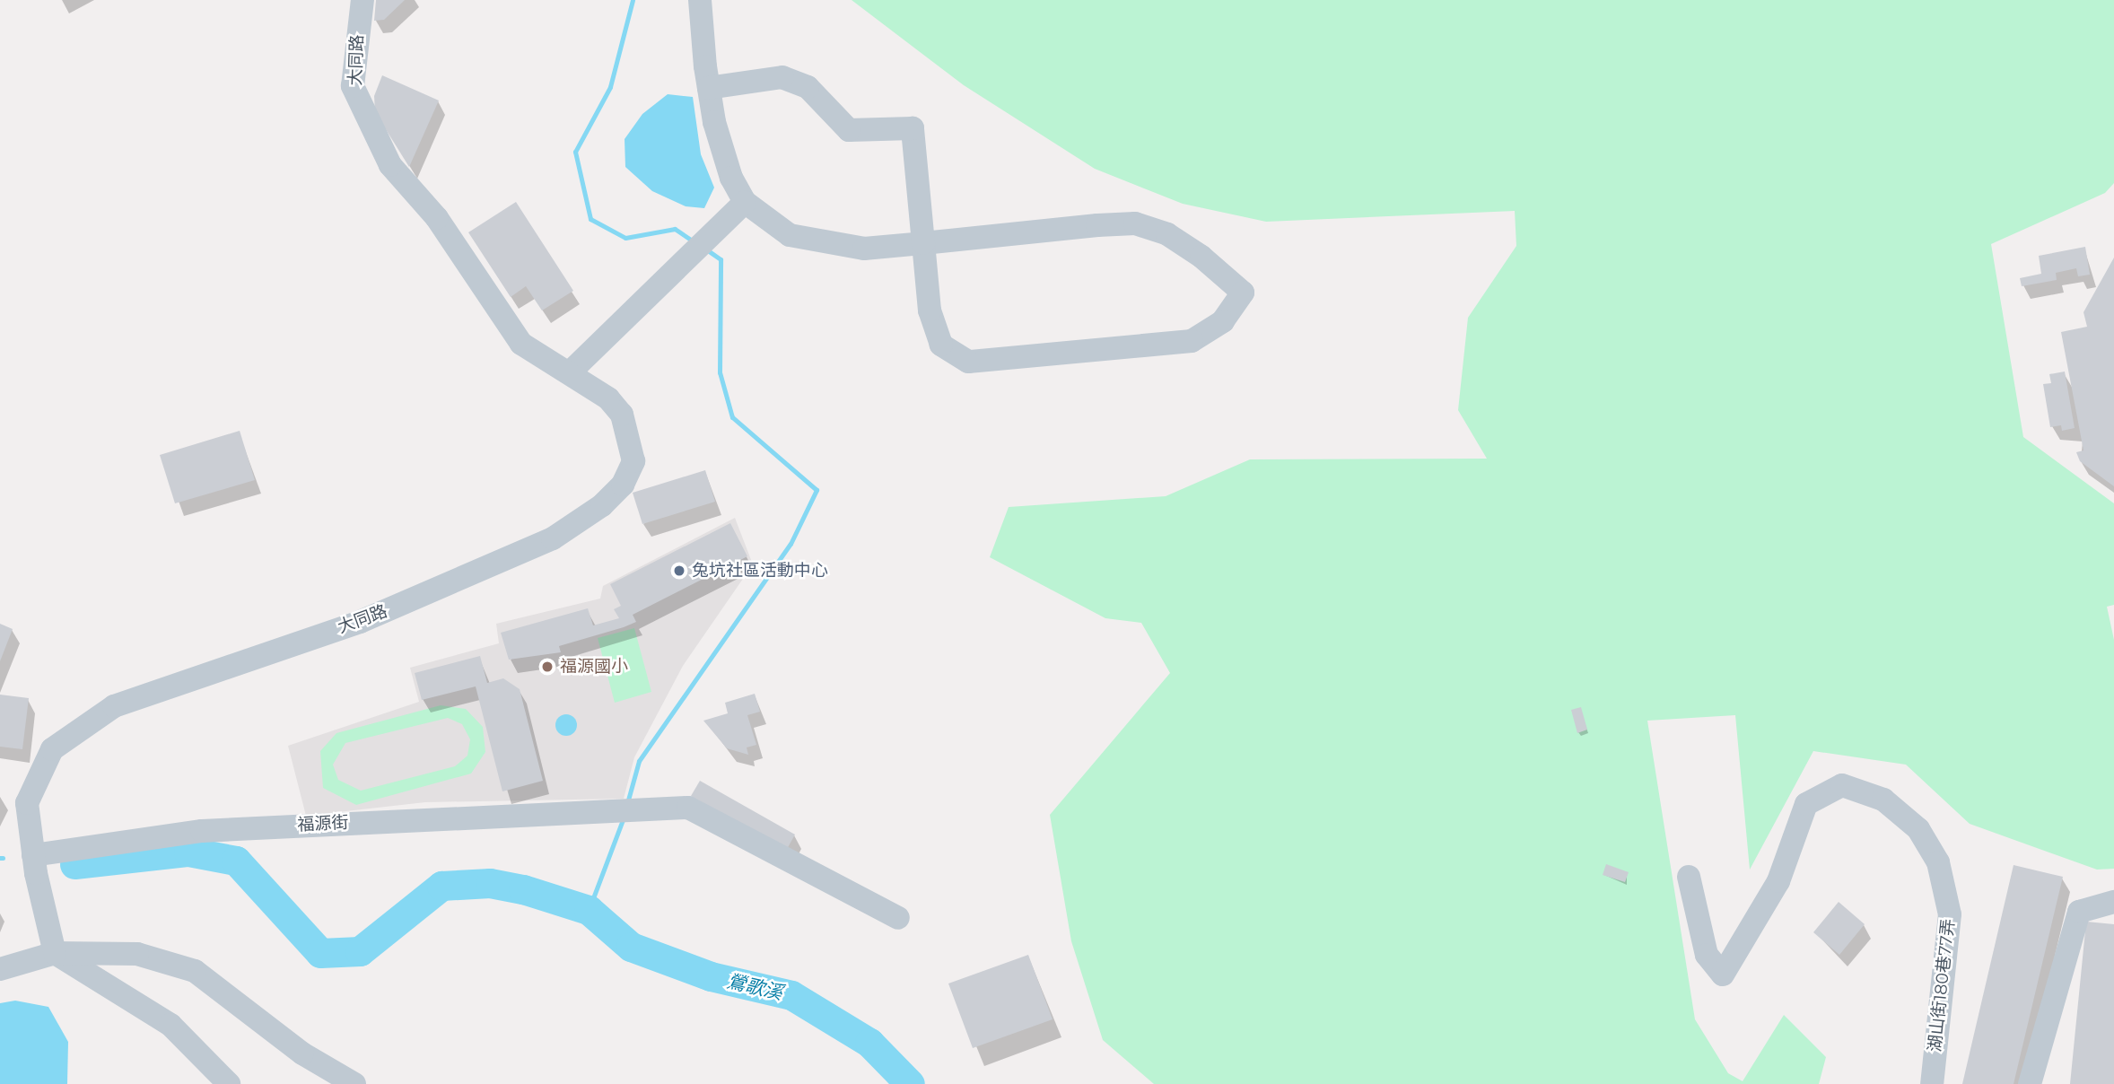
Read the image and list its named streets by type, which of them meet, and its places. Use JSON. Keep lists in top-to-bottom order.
{
  "streets": {
    "street": ["大同路", "福源街", "湖山街180巷77弄"]
  },
  "crossings": [
    ["大同路", "福源街"]
  ],
  "water": ["鶯歌溪"],
  "places": ["兔坑社區活動中心", "福源國小"]
}
